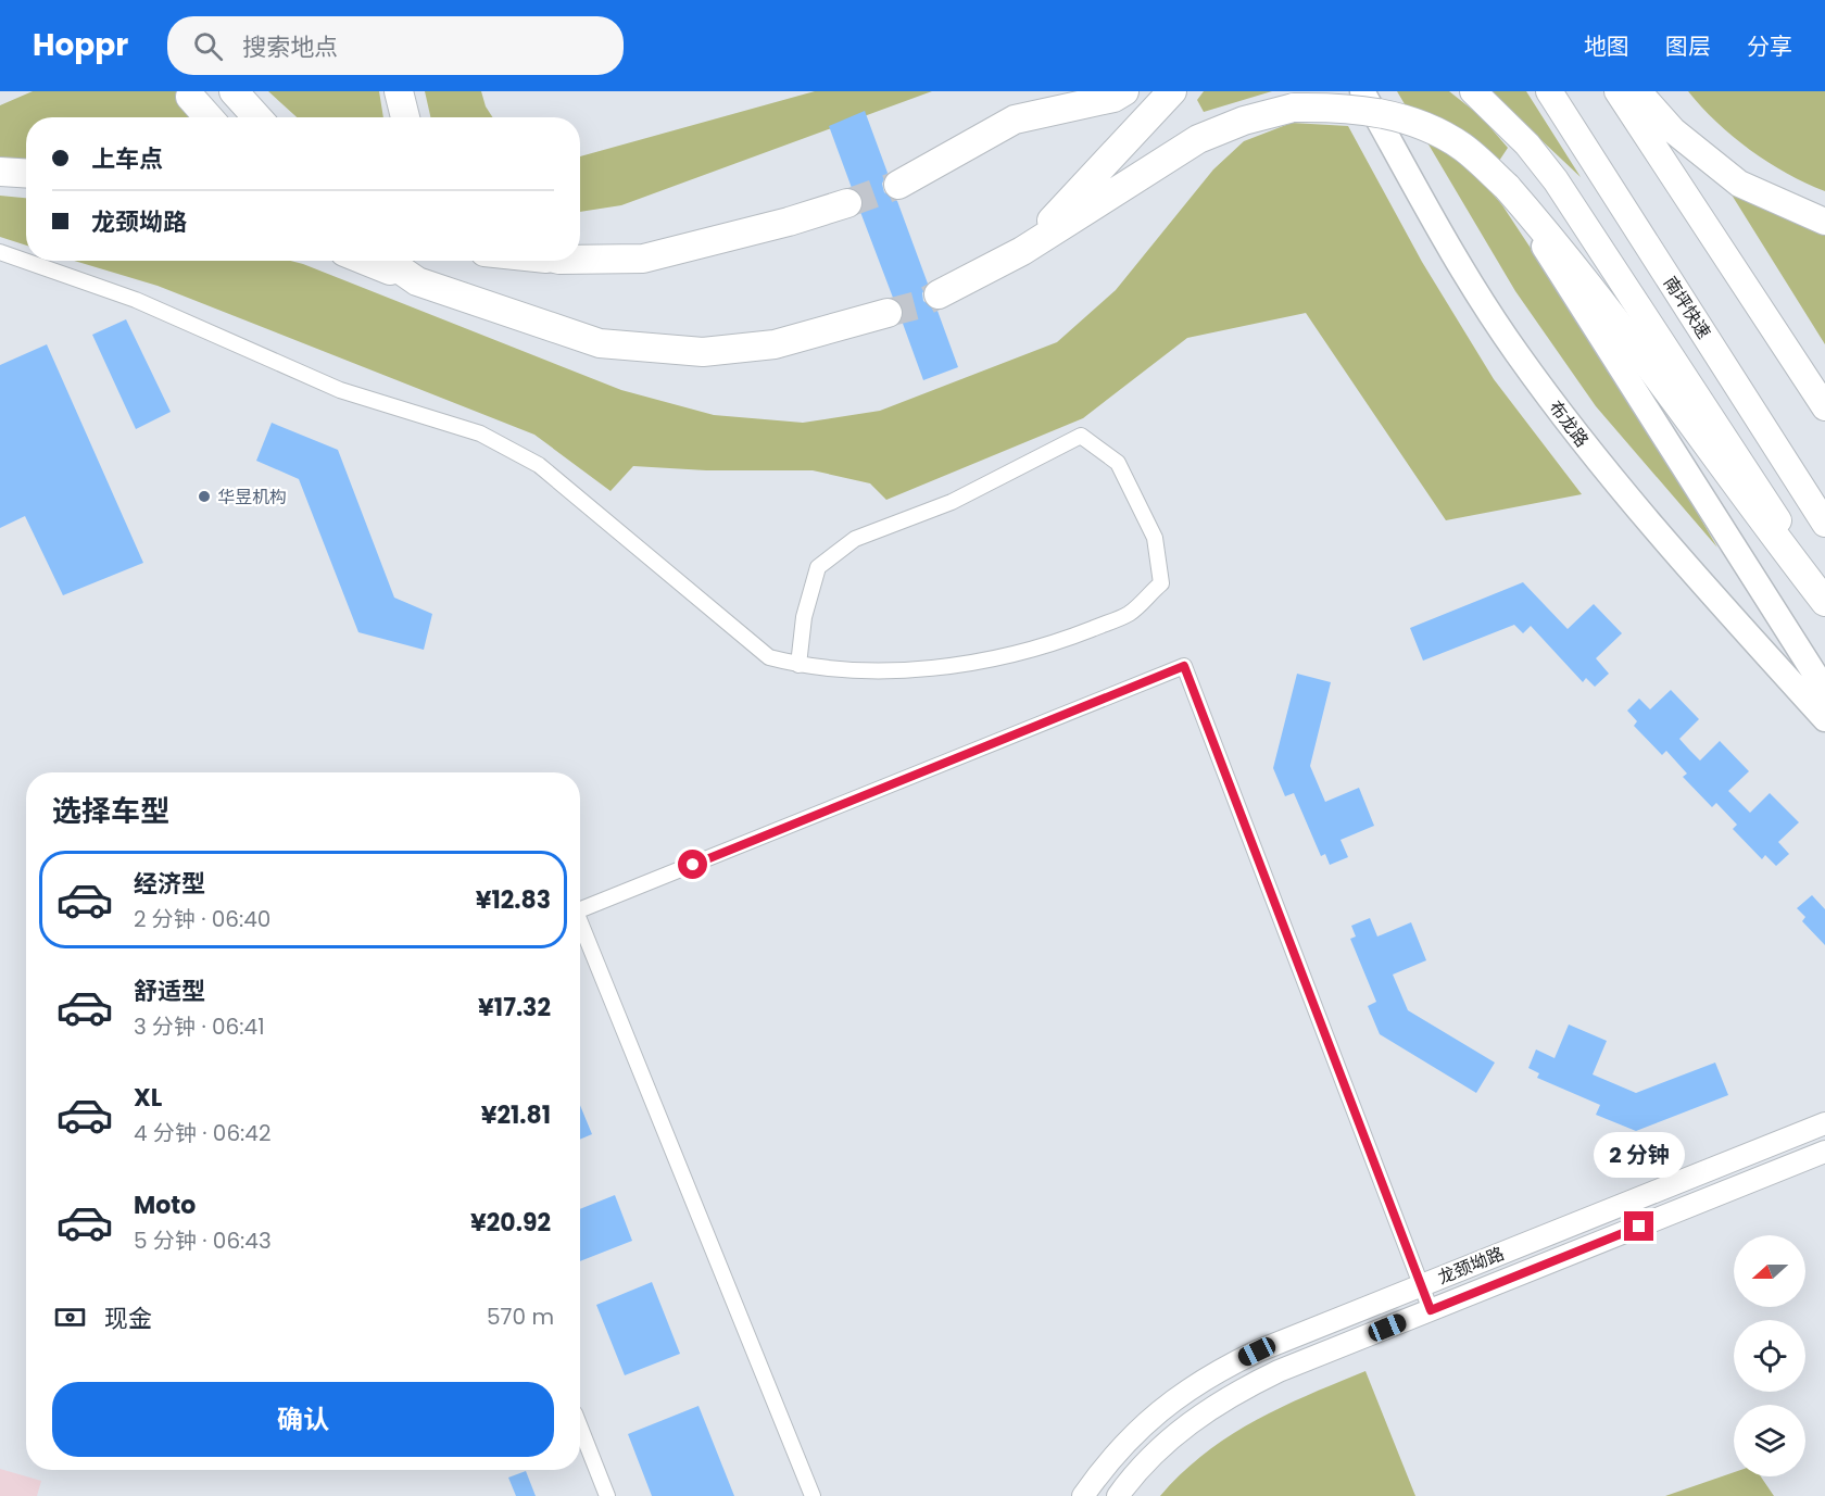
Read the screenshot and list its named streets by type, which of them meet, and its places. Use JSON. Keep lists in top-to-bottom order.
{
  "streets": {
    "highway": ["南坪快速"],
    "main road": ["布龙路", "龙颈坳路"]
  },
  "places": ["华昱机构"],
  "north": "left",
  "page": {
    "header": "Hoppr",
    "search": "搜索地点",
    "nav": ["地图", "图层", "分享"],
    "banner": ["上车点", "龙颈坳路"],
    "heading": "选择车型",
    "list": [
      {
        "name": "经济型",
        "note": "2 分钟 · 06:40",
        "value": "¥12.83"
      },
      {
        "name": "舒适型",
        "note": "3 分钟 · 06:41",
        "value": "¥17.32"
      },
      {
        "name": "XL",
        "note": "4 分钟 · 06:42",
        "value": "¥21.81"
      },
      {
        "name": "Moto",
        "note": "5 分钟 · 06:43",
        "value": "¥20.92"
      }
    ],
    "bubble": "2 分钟",
    "pay": ["现金", "570 m"],
    "buttons": "确认"
  }
}
